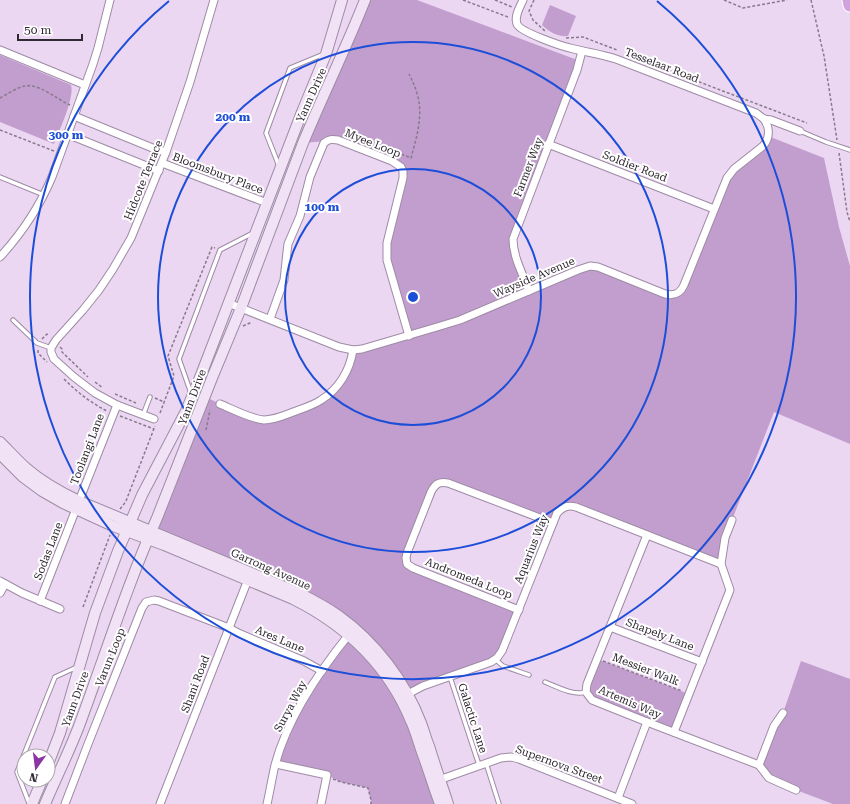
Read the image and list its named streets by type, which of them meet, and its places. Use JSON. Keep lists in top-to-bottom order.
{
  "streets": {
    "street": [
      "Tesselaar Road",
      "Yann Drive",
      "Myee Loop",
      "Soldier Road",
      "Farmer Way",
      "Bloomsbury Place",
      "Hidcote Terrace",
      "Wayside Avenue",
      "Toolangi Lane",
      "Aquarius Way",
      "Sodas Lane",
      "Garrong Avenue",
      "Andromeda Loop",
      "Shapely Lane",
      "Ares Lane",
      "Varun Loop",
      "Shani Road",
      "Artemis Way",
      "Surya Way",
      "Supernova Street"
    ],
    "lane": ["Galactic Lane"],
    "path": ["Messier Walk"]
  },
  "crossings": [
    ["Tesselaar Road", "Farmer Way"],
    ["Tesselaar Road", "Wayside Avenue"],
    ["Yann Drive", "Bloomsbury Place"],
    ["Yann Drive", "Wayside Avenue"],
    ["Yann Drive", "Garrong Avenue"],
    ["Myee Loop", "Wayside Avenue"],
    ["Soldier Road", "Farmer Way"],
    ["Soldier Road", "Wayside Avenue"],
    ["Farmer Way", "Wayside Avenue"],
    ["Bloomsbury Place", "Hidcote Terrace"],
    ["Toolangi Lane", "Sodas Lane"],
    ["Toolangi Lane", "Garrong Avenue"],
    ["Aquarius Way", "Andromeda Loop"],
    ["Aquarius Way", "Artemis Way"],
    ["Sodas Lane", "Garrong Avenue"],
    ["Garrong Avenue", "Shani Road"],
    ["Garrong Avenue", "Surya Way"],
    ["Garrong Avenue", "Supernova Street"],
    ["Shapely Lane", "Artemis Way"],
    ["Ares Lane", "Varun Loop"],
    ["Ares Lane", "Shani Road"],
    ["Ares Lane", "Surya Way"],
    ["Varun Loop", "Shani Road"],
    ["Messier Walk", "Artemis Way"],
    ["Galactic Lane", "Supernova Street"]
  ],
  "scale_bar": "50 m",
  "north": "bottom",
  "rings": ["200 m", "300 m", "100 m"]
}
